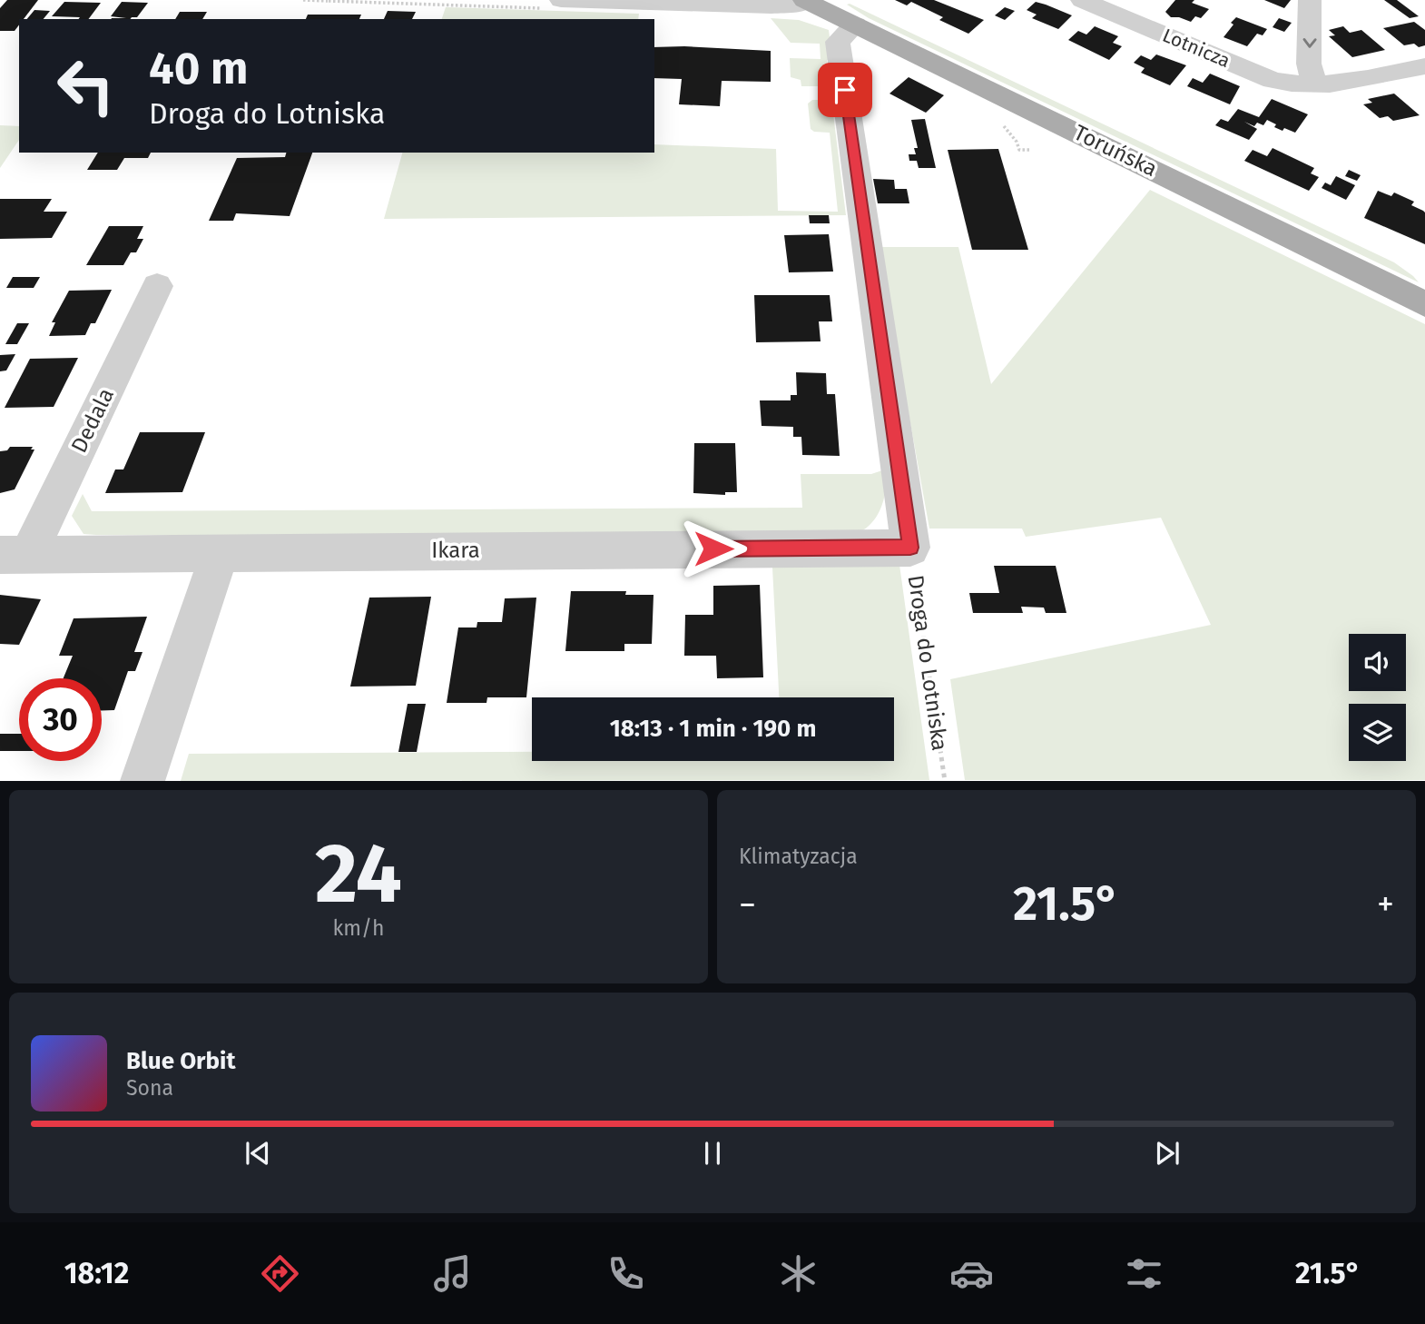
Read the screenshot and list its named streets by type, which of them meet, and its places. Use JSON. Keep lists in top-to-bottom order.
{
  "streets": {
    "main road": ["Toruńska"],
    "street": [
      "Lotnicza",
      "Dedala",
      "Ikara",
      "Droga do Lotniska"
    ]
  },
  "crossings": [
    ["Toruńska", "Droga do Lotniska"],
    ["Dedala", "Ikara"],
    ["Ikara", "Droga do Lotniska"]
  ],
  "page": {
    "turn": ["40 m", "Droga do Lotniska"],
    "limit": "30",
    "trip": "18:13 · 1 min · 190 m",
    "tile": [
      ["24", "km/h"],
      "Klimatyzacja"
    ],
    "heat": ["−", "21.5°", "+"],
    "song": ["Blue Orbit", "Sona"],
    "tabs": ["18:12", "21.5°"]
  }
}
